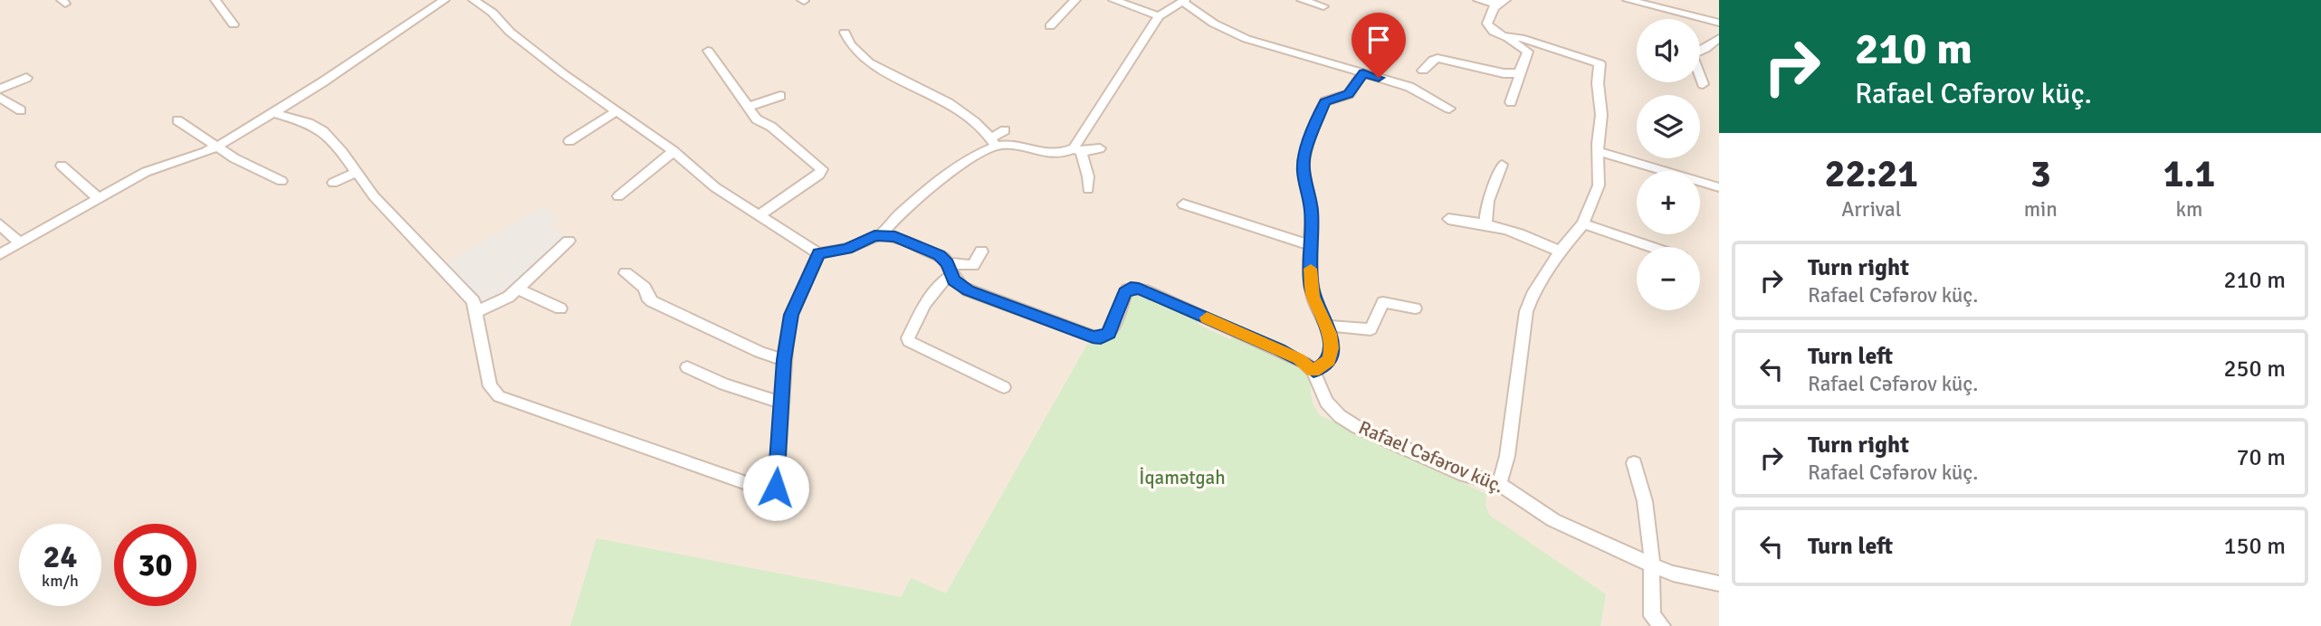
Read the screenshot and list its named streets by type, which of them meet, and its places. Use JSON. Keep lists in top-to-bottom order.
{
  "streets": {
    "street": ["Rafael Cəfərov küç."]
  },
  "parks": ["İqamətgah"],
  "page": {
    "turn": ["210 m", "Rafael Cəfərov küç."],
    "map_buttons": ["+", "−"],
    "eta": [
      "22:21",
      "Arrival",
      "3",
      "min",
      "1.1",
      "km"
    ],
    "list": [
      {
        "name": "Turn right",
        "note": "Rafael Cəfərov küç.",
        "value": "210 m"
      },
      {
        "name": "Turn left",
        "note": "Rafael Cəfərov küç.",
        "value": "250 m"
      },
      {
        "name": "Turn right",
        "note": "Rafael Cəfərov küç.",
        "value": "70 m"
      },
      {
        "name": "Turn left",
        "value": "150 m"
      }
    ],
    "speed": "24 km/h",
    "limit": "30"
  }
}
